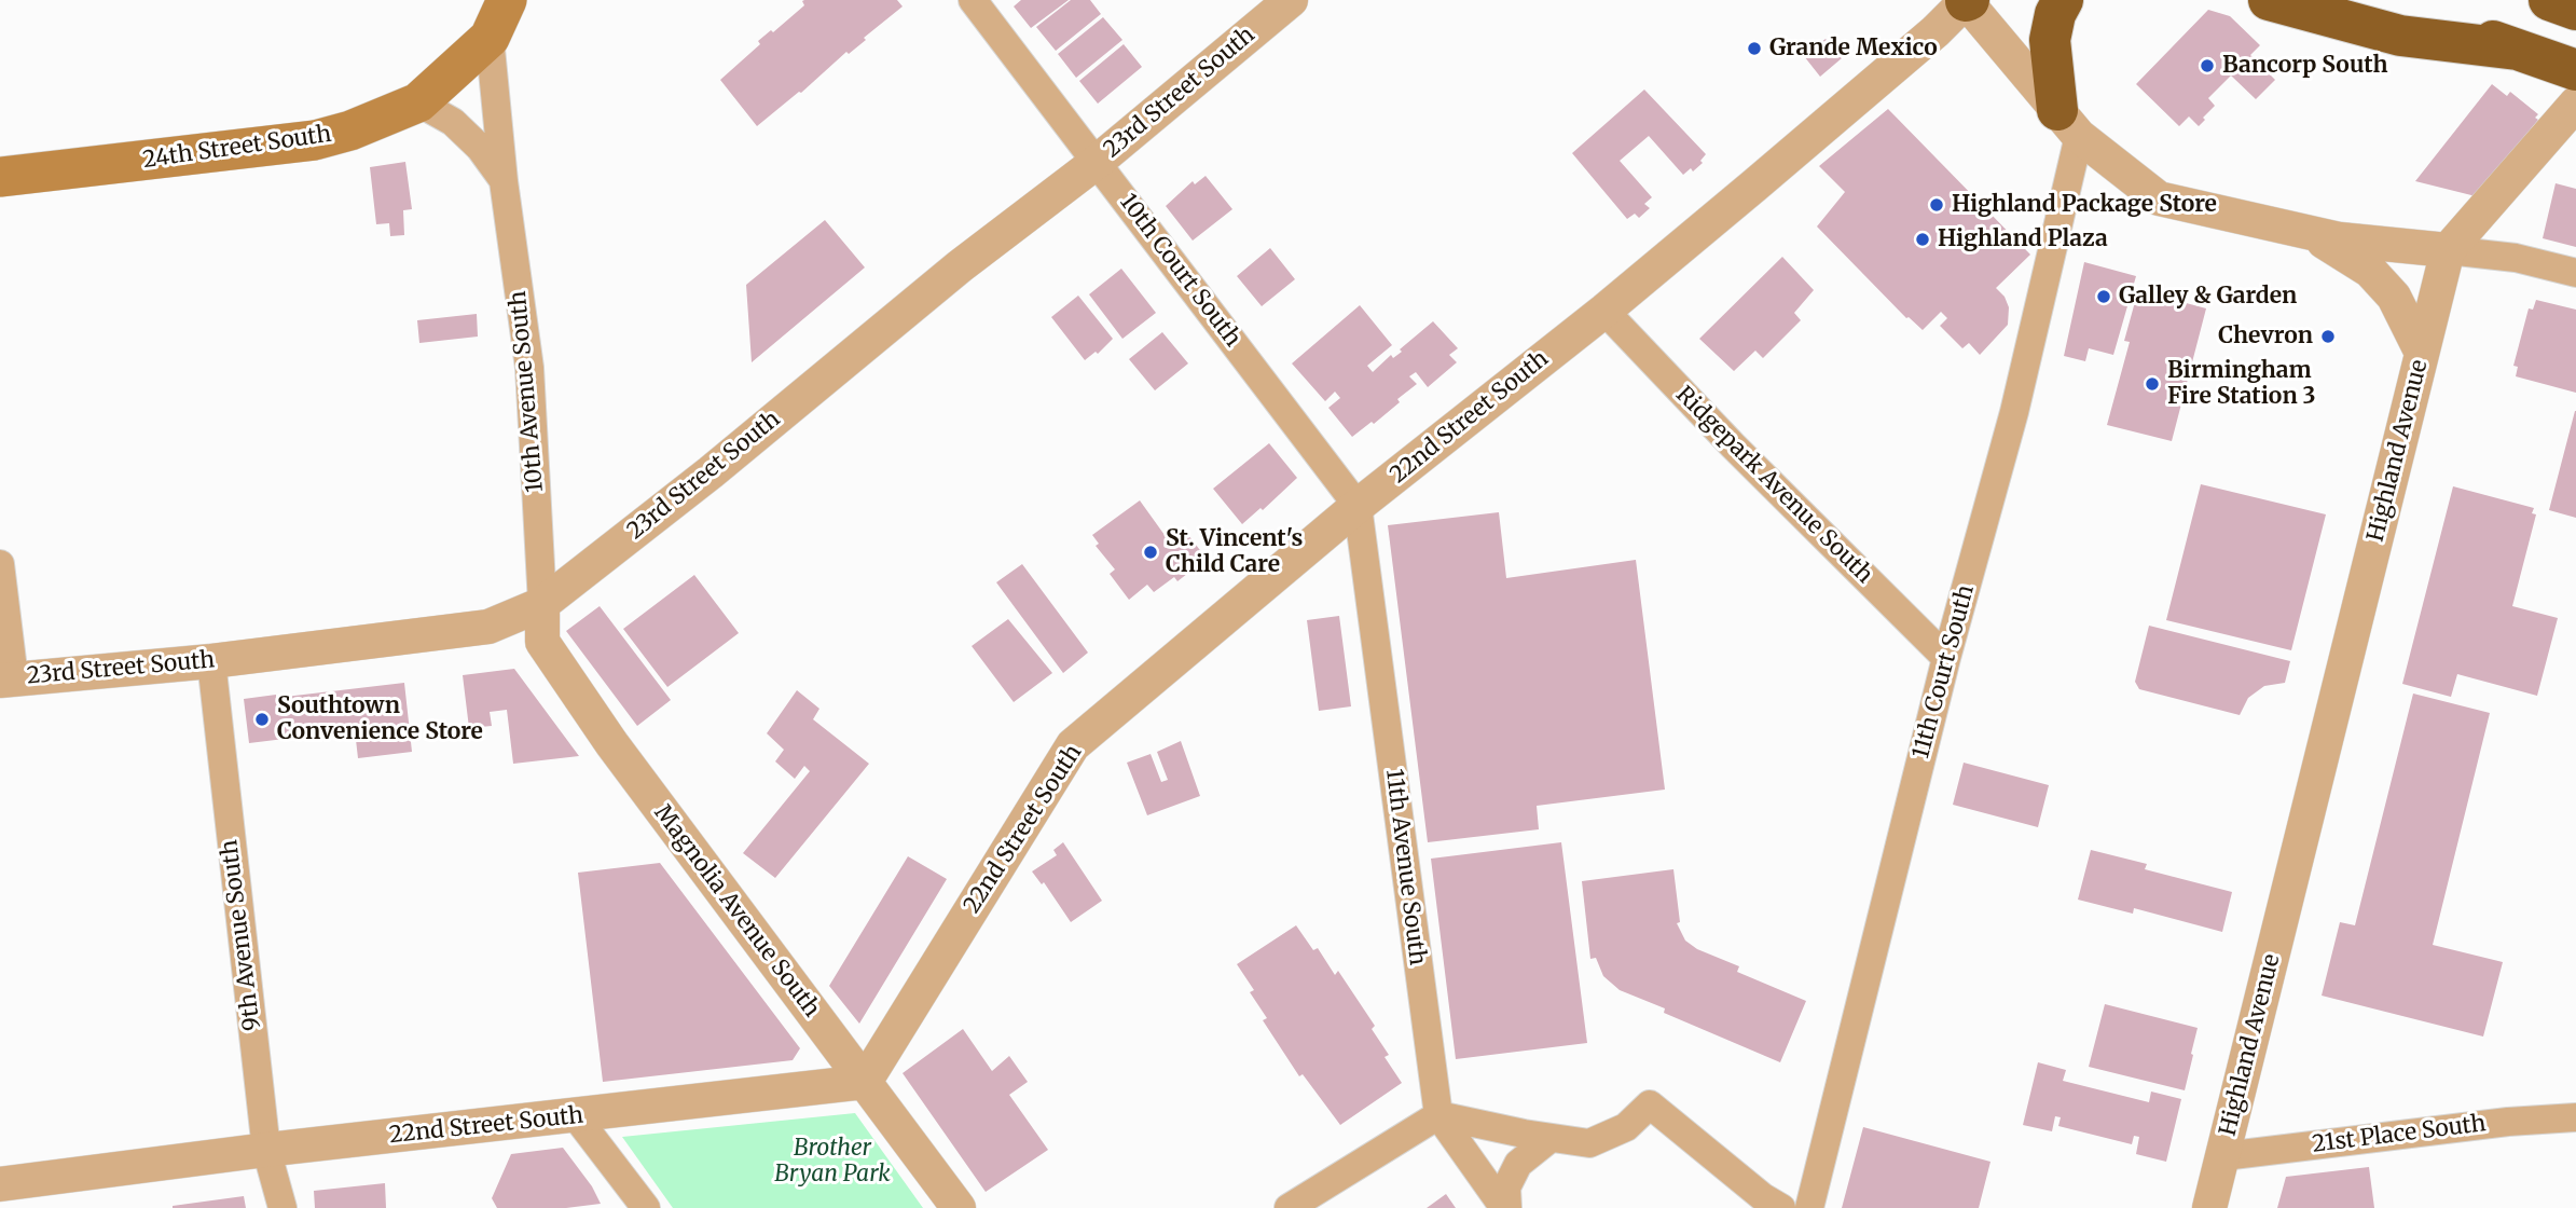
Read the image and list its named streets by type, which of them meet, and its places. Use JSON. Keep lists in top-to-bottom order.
{
  "streets": {
    "main road": ["24th Street South"],
    "street": [
      "23rd Street South",
      "10th Court South",
      "10th Avenue South",
      "22nd Street South",
      "Highland Avenue",
      "Ridgepark Avenue South",
      "11th Court South",
      "11th Avenue South",
      "Magnolia Avenue South",
      "9th Avenue South",
      "21st Place South"
    ]
  },
  "crossings": [
    ["23rd Street South", "10th Court South"],
    ["23rd Street South", "10th Avenue South"],
    ["23rd Street South", "Magnolia Avenue South"],
    ["23rd Street South", "9th Avenue South"],
    ["24th Street South", "10th Avenue South"],
    ["10th Court South", "22nd Street South"],
    ["10th Court South", "11th Avenue South"],
    ["10th Avenue South", "Magnolia Avenue South"],
    ["22nd Street South", "Ridgepark Avenue South"],
    ["22nd Street South", "11th Avenue South"],
    ["22nd Street South", "Magnolia Avenue South"],
    ["22nd Street South", "9th Avenue South"],
    ["Highland Avenue", "21st Place South"],
    ["Ridgepark Avenue South", "11th Court South"]
  ],
  "parks": ["Brother Bryan Park"],
  "places": [
    "Grande Mexico",
    "Bancorp South",
    "Highland Package Store",
    "Highland Plaza",
    "Galley & Garden",
    "Chevron",
    "Birmingham Fire Station 3",
    "St. Vincent's Child Care",
    "Southtown Convenience Store"
  ]
}
